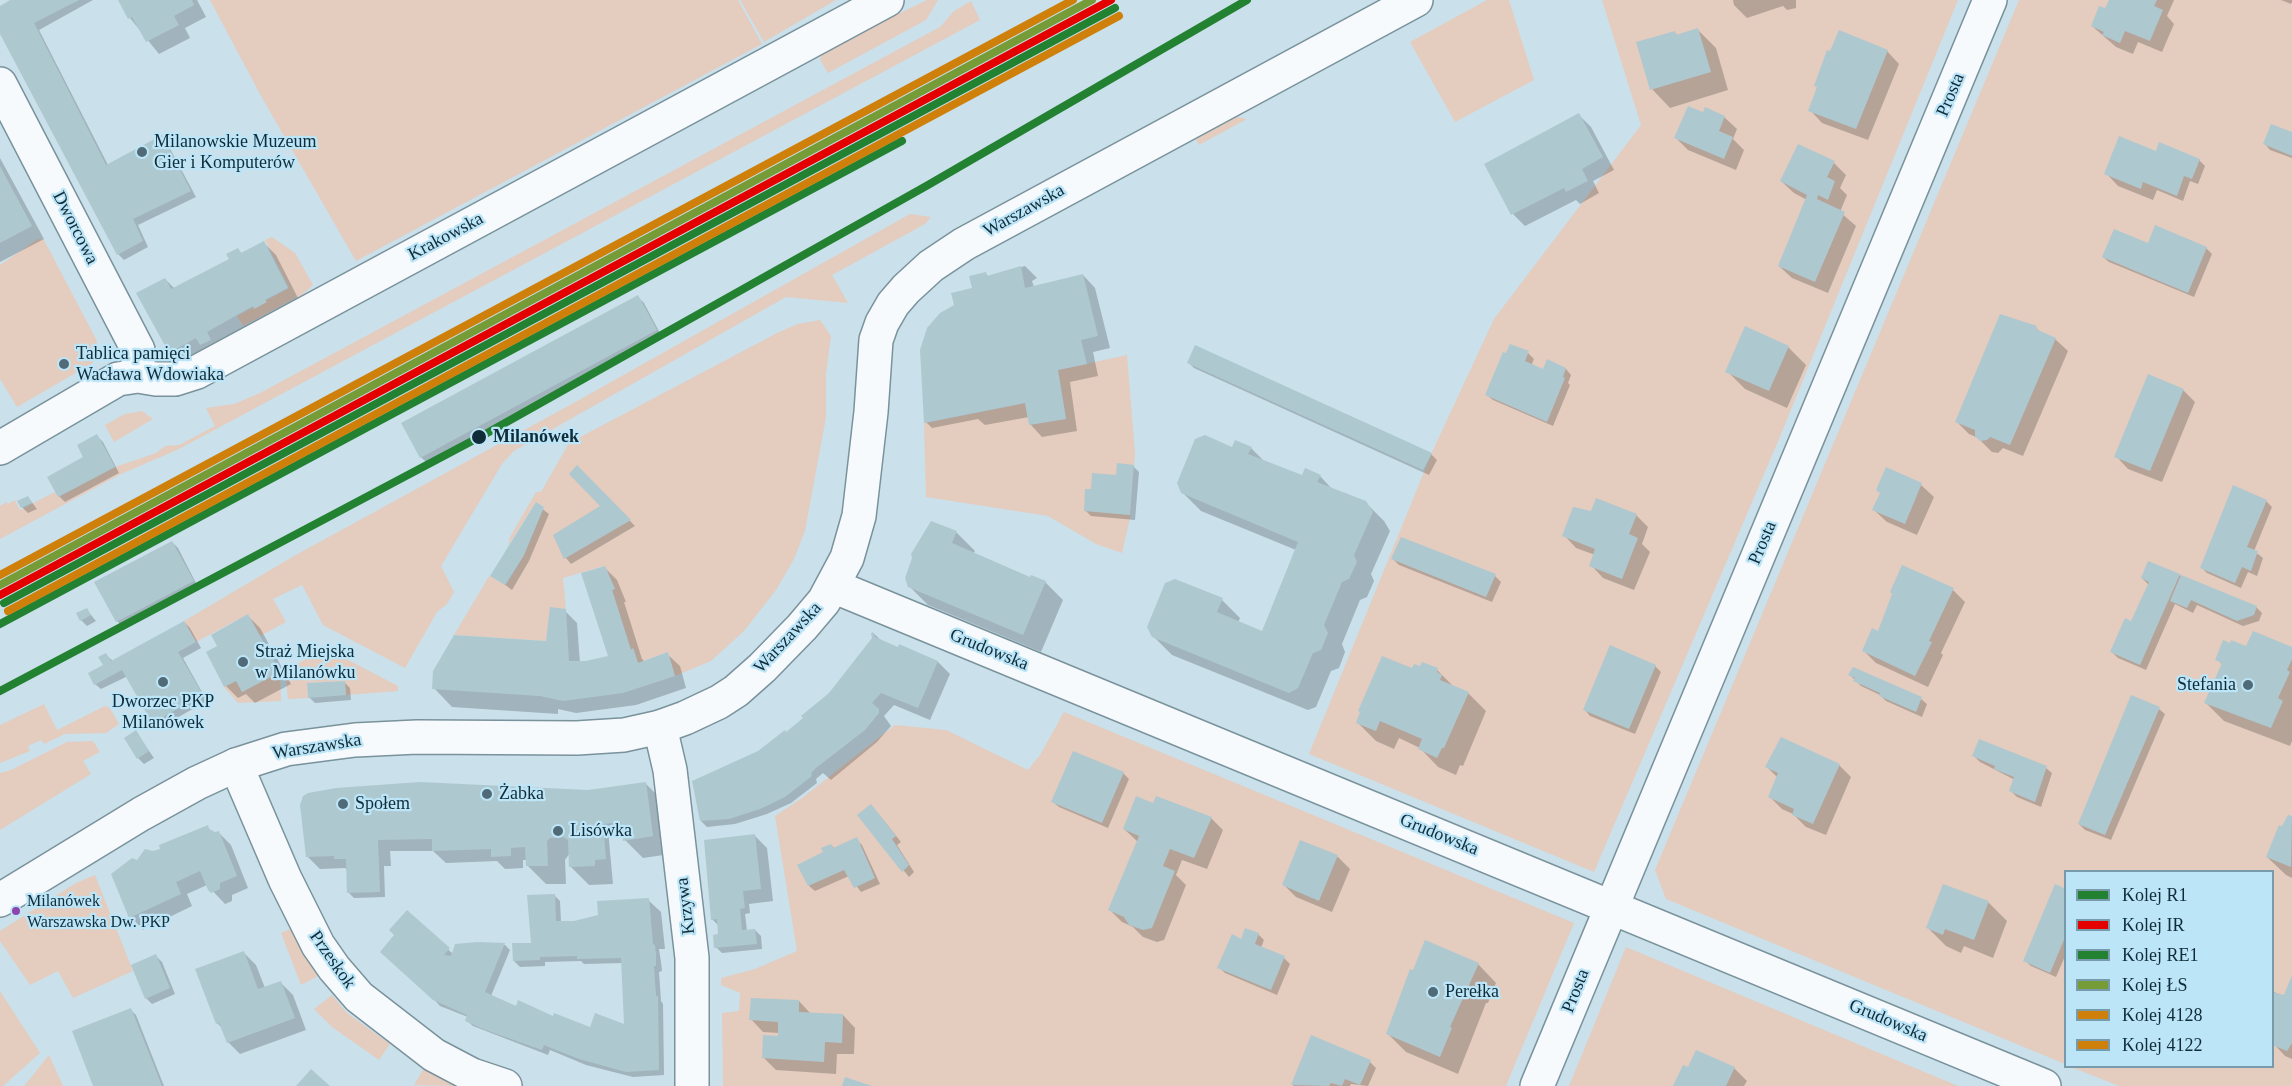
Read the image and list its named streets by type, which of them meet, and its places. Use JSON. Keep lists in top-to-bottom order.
{
  "streets": {
    "street": [
      "Prosta",
      "Warszawska",
      "Dworcowa",
      "Krakowska",
      "Grudowska",
      "Krzywa",
      "Przeskok"
    ]
  },
  "crossings": [
    ["Prosta", "Grudowska"],
    ["Warszawska", "Grudowska"],
    ["Warszawska", "Krzywa"],
    ["Warszawska", "Przeskok"],
    ["Dworcowa", "Krakowska"]
  ],
  "places": [
    "Milanowskie Muzeum Gier i Komputerów",
    "Tablica pamięci Wacława Wdowiaka",
    "Milanówek",
    "Straż Miejska w Milanówku",
    "Dworzec PKP Milanówek",
    "Stefania",
    "Żabka",
    "Społem",
    "Lisówka",
    "Milanówek Warszawska Dw. PKP",
    "Perełka"
  ],
  "lines": [
    "rail line R1",
    "rail line IR",
    "rail line ŁS",
    "rail line 4122",
    "rail line RE1",
    "rail line 4128"
  ],
  "legend": [
    "Kolej R1",
    "Kolej IR",
    "Kolej RE1",
    "Kolej ŁS",
    "Kolej 4128",
    "Kolej 4122"
  ]
}
